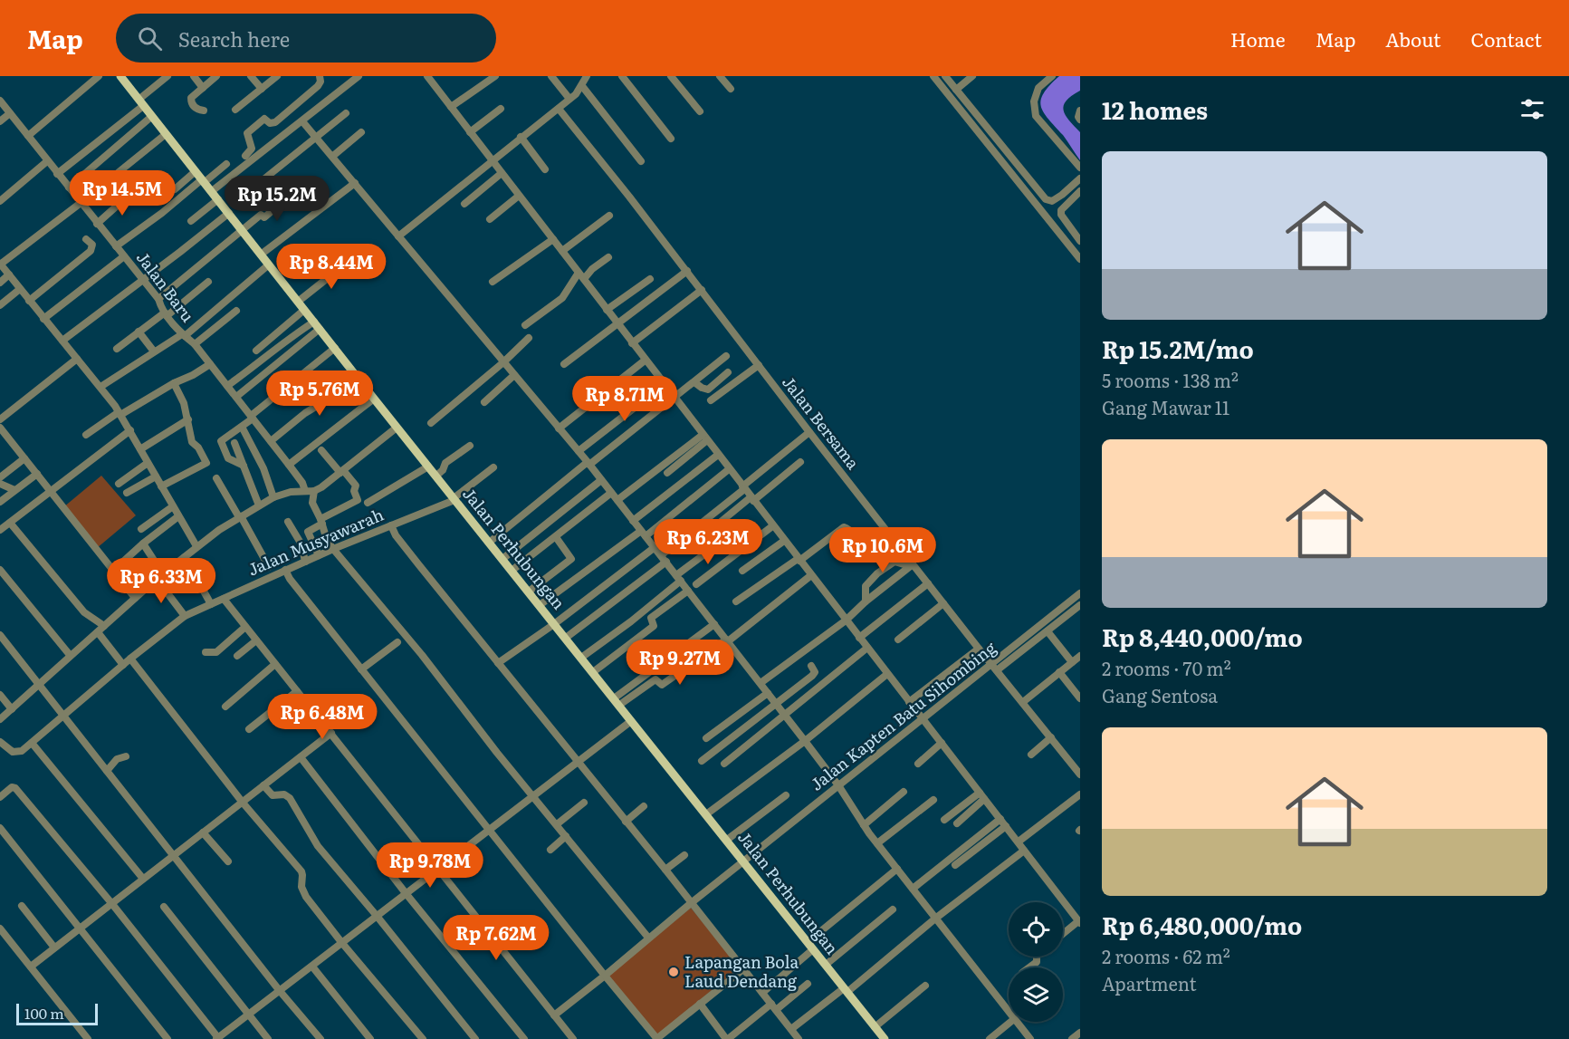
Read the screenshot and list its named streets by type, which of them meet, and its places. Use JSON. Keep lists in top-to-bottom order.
{
  "streets": {
    "main road": ["Jalan Perhubungan"],
    "street": [
      "Jalan Baru",
      "Jalan Bersama",
      "Jalan Musyawarah",
      "Jalan Kapten Batu Sihombing"
    ]
  },
  "crossings": [
    ["Jalan Bersama", "Jalan Kapten Batu Sihombing"],
    ["Jalan Musyawarah", "Jalan Perhubungan"],
    ["Jalan Perhubungan", "Jalan Kapten Batu Sihombing"]
  ],
  "places": ["Lapangan Bola Laud Dendang"],
  "scale_bar": "100 m",
  "page": {
    "header": "Map",
    "search": "Search here",
    "nav": [
      "Home",
      "Map",
      "About",
      "Contact"
    ],
    "heading": "12 homes",
    "list": [
      {
        "name": "Rp 15.2M/mo",
        "note": "5 rooms · 138 m² · Gang Mawar 11"
      },
      {
        "name": "Rp 8,440,000/mo",
        "note": "2 rooms · 70 m² · Gang Sentosa"
      },
      {
        "name": "Rp 6,480,000/mo",
        "note": "2 rooms · 62 m² · Apartment"
      }
    ],
    "price": [
      "Rp 14.5M",
      "Rp 15.2M",
      "Rp 8.44M",
      "Rp 5.76M",
      "Rp 8.71M",
      "Rp 6.23M",
      "Rp 10.6M",
      "Rp 6.33M",
      "Rp 9.27M",
      "Rp 6.48M",
      "Rp 9.78M",
      "Rp 7.62M"
    ],
    "scale": "100 m"
  }
}
